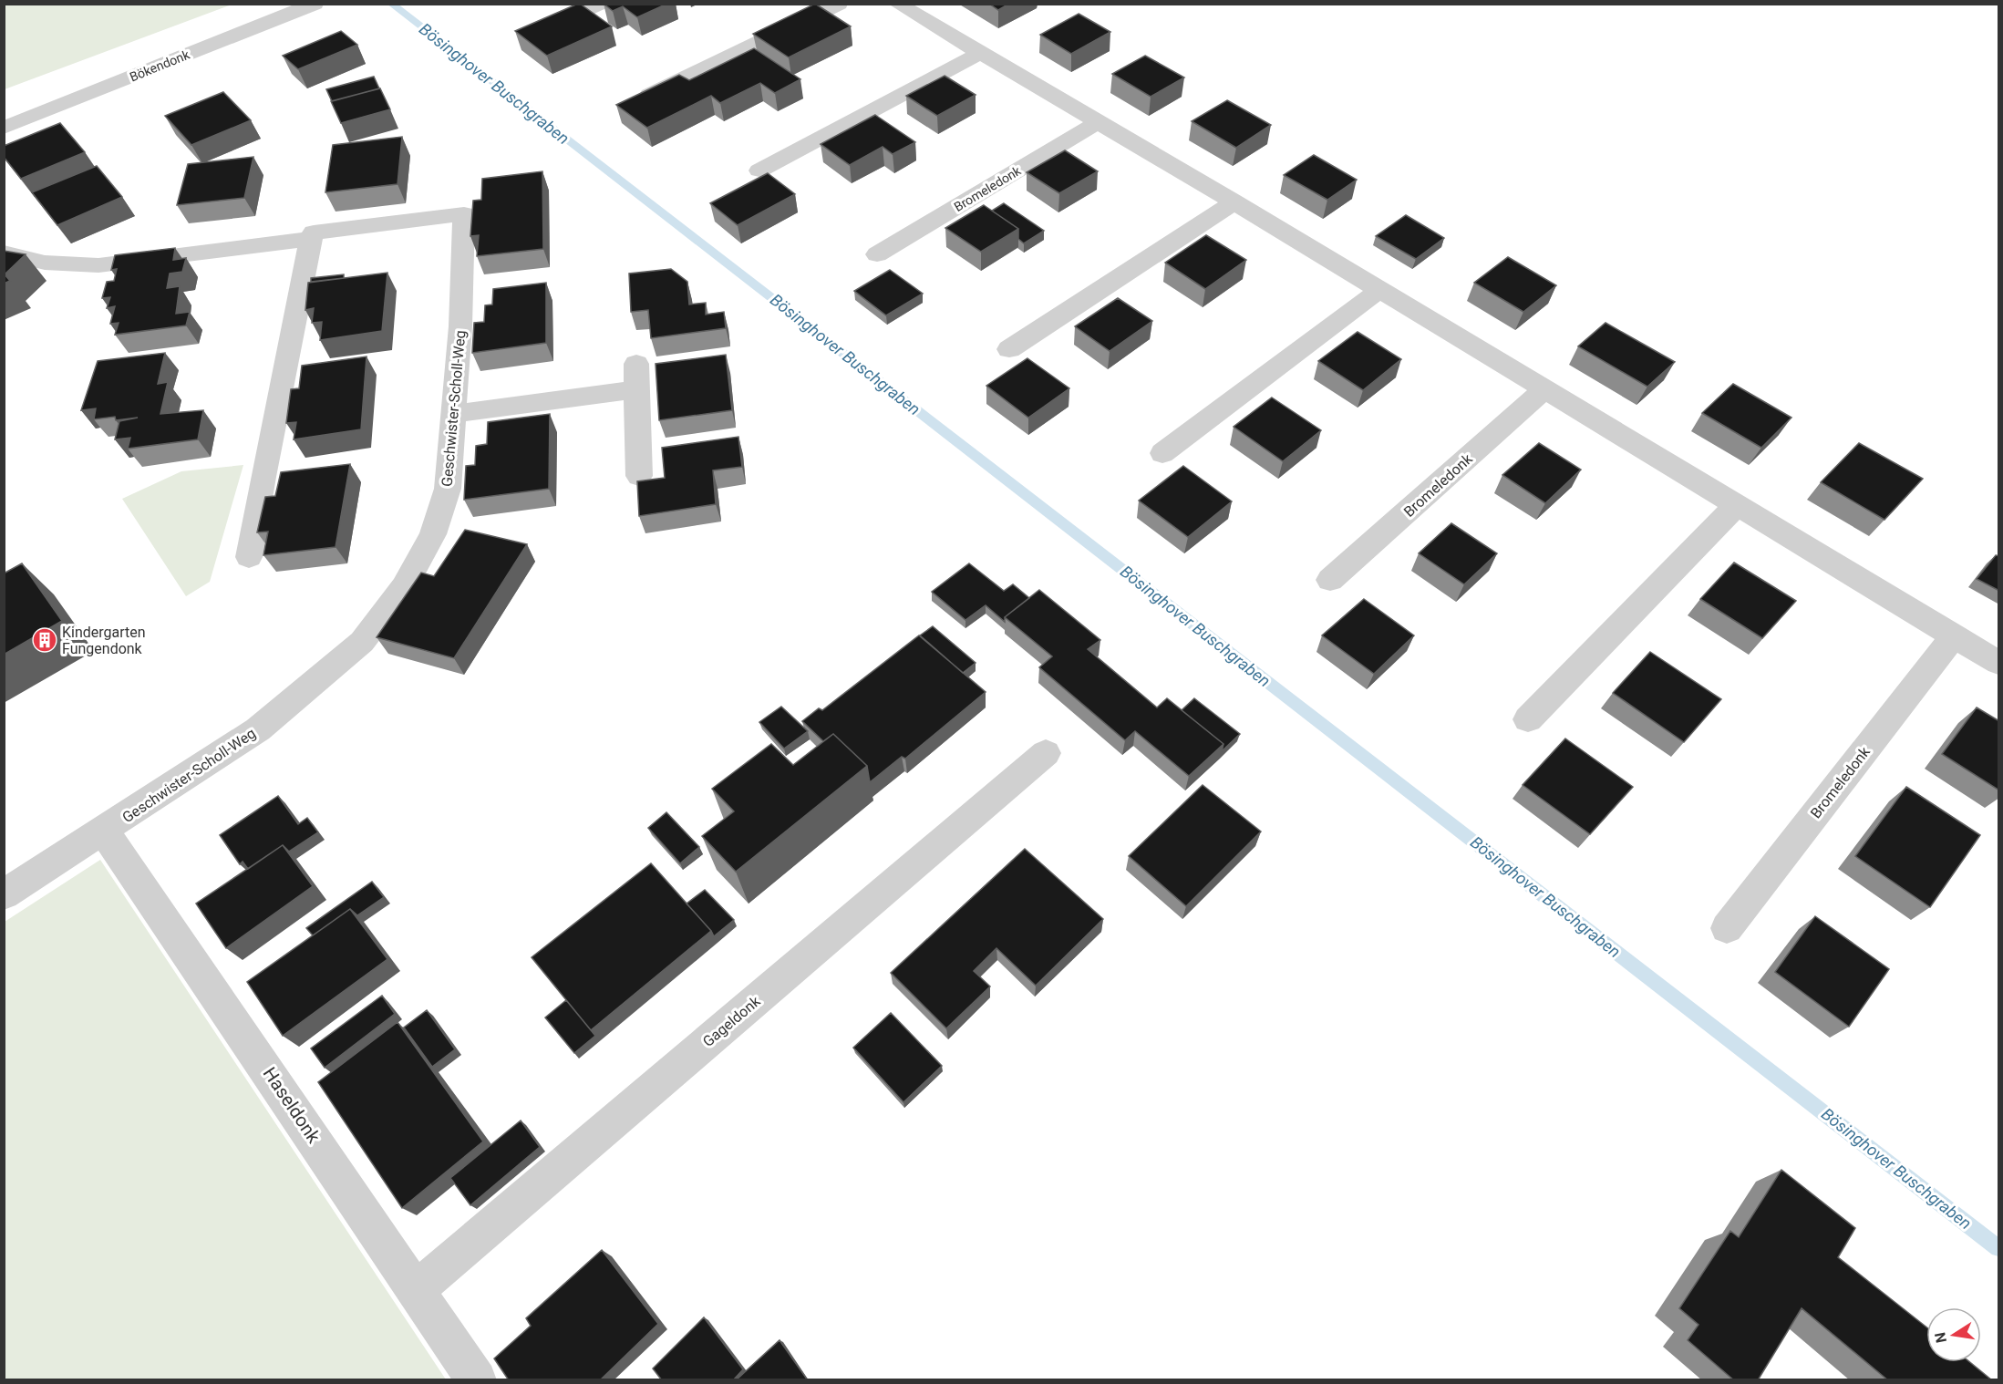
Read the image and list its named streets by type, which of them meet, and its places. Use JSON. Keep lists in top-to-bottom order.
{
  "streets": {
    "street": [
      "Bökendonk",
      "Bromeledonk",
      "Geschwister-Scholl-Weg",
      "Gageldonk",
      "Haseldonk"
    ]
  },
  "crossings": [
    ["Geschwister-Scholl-Weg", "Haseldonk"],
    ["Gageldonk", "Haseldonk"]
  ],
  "water": ["Bösinghover Buschgraben"],
  "places": {
    "building": ["Kindergarten Fungendonk"]
  },
  "north": "left"
}
